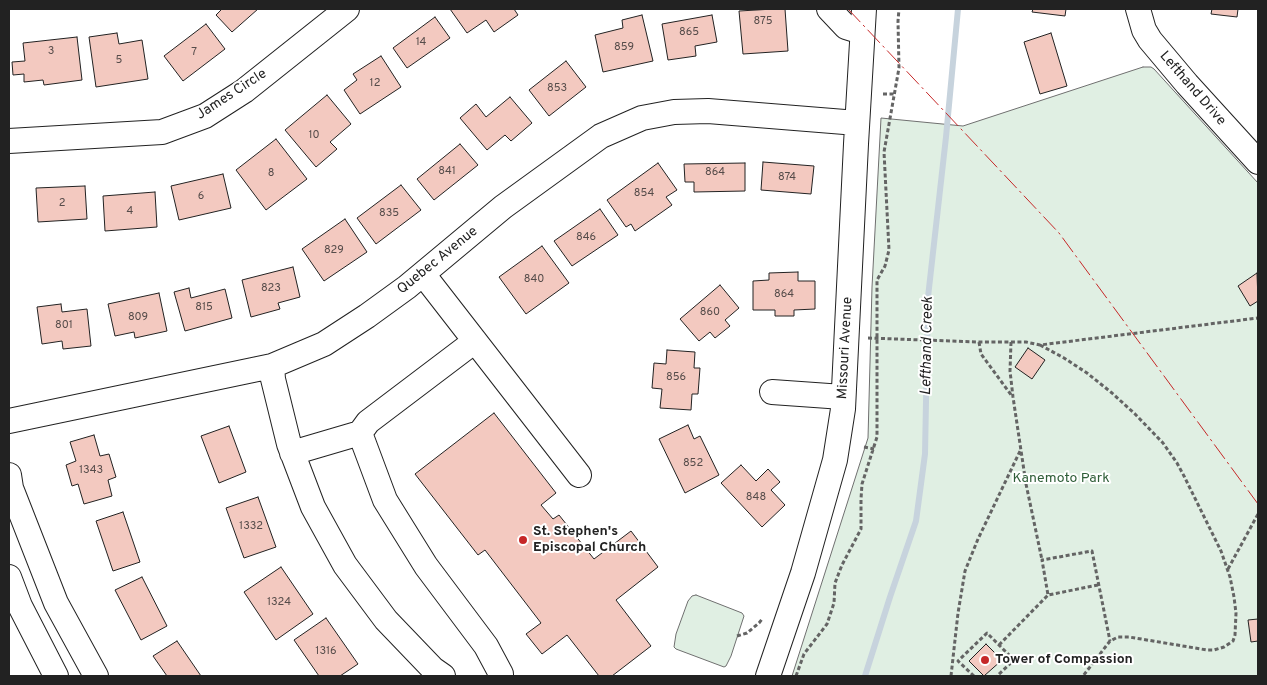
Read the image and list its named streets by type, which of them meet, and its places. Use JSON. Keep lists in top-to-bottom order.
{
  "streets": {
    "street": [
      "Lefthand Drive",
      "James Circle",
      "Quebec Avenue",
      "Missouri Avenue"
    ]
  },
  "crossings": [
    ["Quebec Avenue", "Missouri Avenue"]
  ],
  "water": ["Lefthand Creek"],
  "parks": ["Kanemoto Park"],
  "places": ["St. Stephen's Episcopal Church", "Tower of Compassion"],
  "house_numbers": [
    "875",
    "865",
    "14",
    "859",
    "3",
    "7",
    "5",
    "12",
    "853",
    "10",
    "841",
    "864",
    "8",
    "874",
    "854",
    "6",
    "2",
    "4",
    "835",
    "846",
    "829",
    "840",
    "823",
    "864",
    "815",
    "860",
    "809",
    "801",
    "856",
    "852",
    "1343",
    "848",
    "1332",
    "1324",
    "1316"
  ]
}
